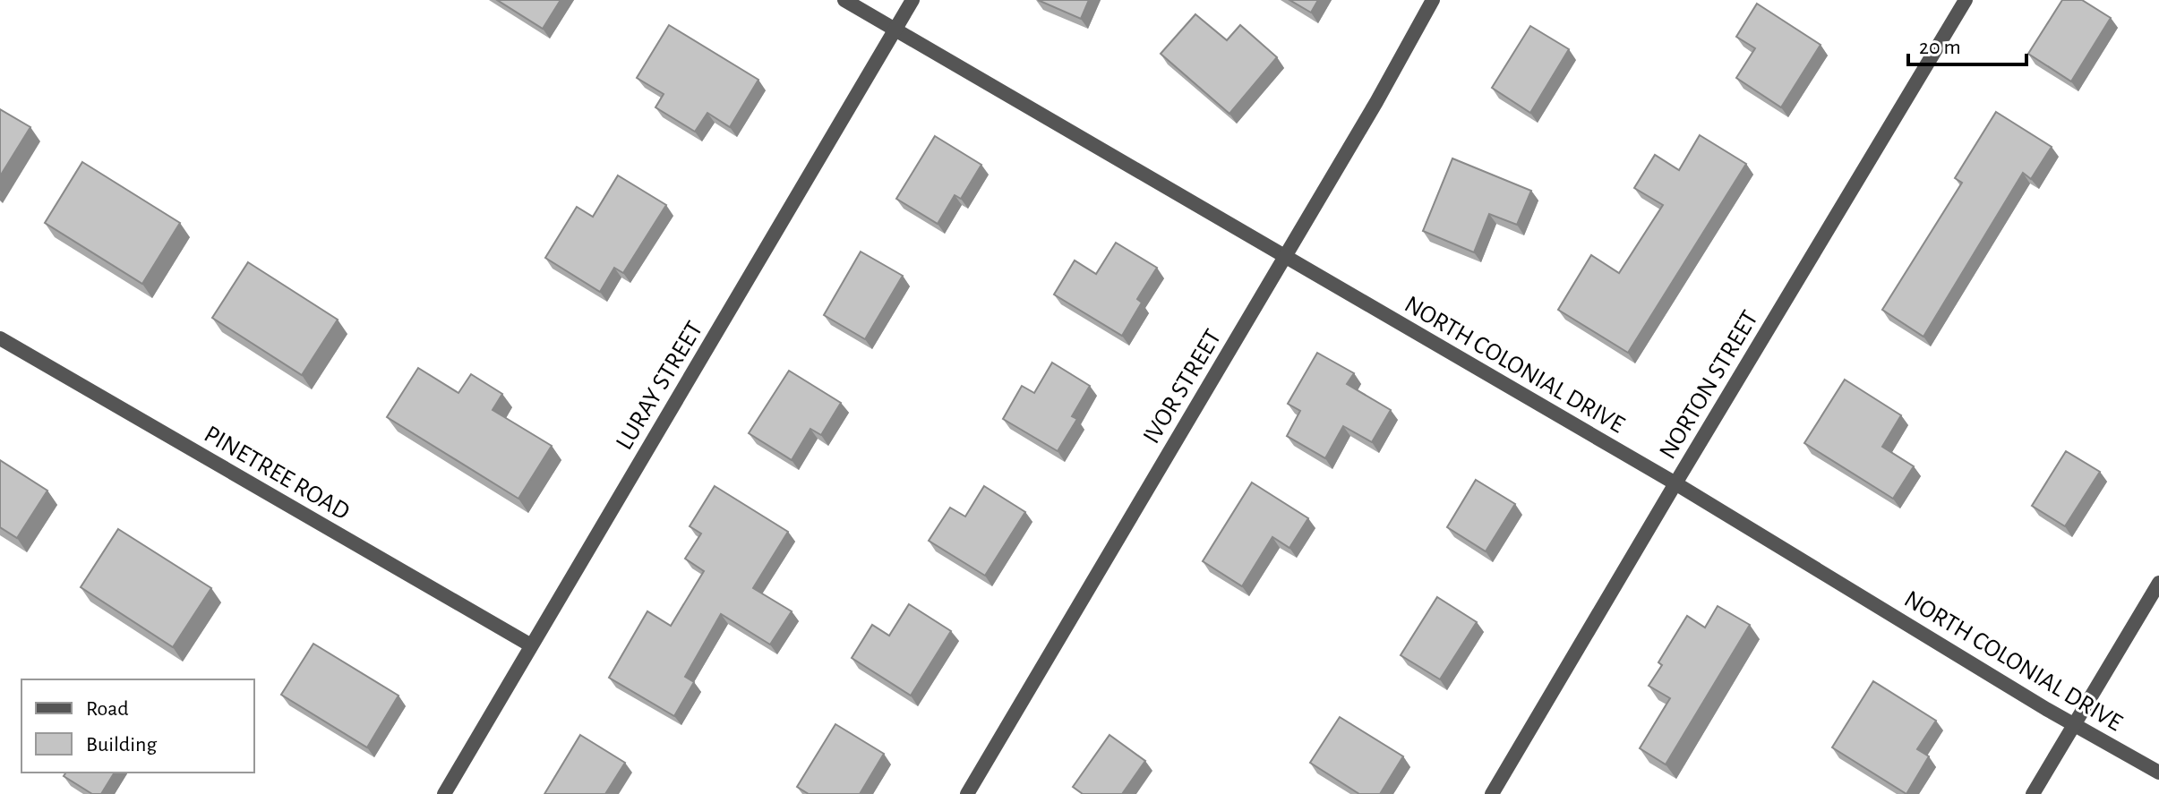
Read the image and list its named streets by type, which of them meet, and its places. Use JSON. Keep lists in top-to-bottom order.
{
  "streets": {
    "street": [
      "NORTH COLONIAL DRIVE",
      "NORTON STREET",
      "LURAY STREET",
      "IVOR STREET",
      "PINETREE ROAD"
    ]
  },
  "crossings": [
    ["NORTH COLONIAL DRIVE", "NORTON STREET"],
    ["NORTH COLONIAL DRIVE", "LURAY STREET"],
    ["NORTH COLONIAL DRIVE", "IVOR STREET"],
    ["LURAY STREET", "PINETREE ROAD"]
  ],
  "legend": ["Road", "Building"],
  "scale_bar": "20 m"
}
